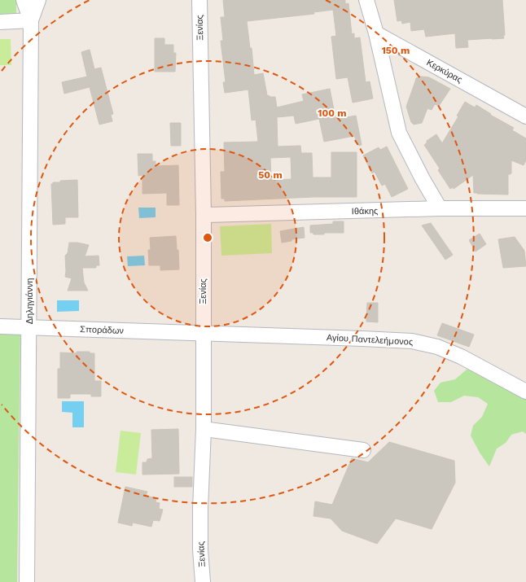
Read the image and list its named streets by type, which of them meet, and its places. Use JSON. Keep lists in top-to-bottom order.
{
  "streets": {
    "street": [
      "Ξενίας",
      "Κερκύρας",
      "Ιθάκης",
      "Δηληγιάννη",
      "Σποράδων",
      "Αγίου Παντελεήμονος"
    ]
  },
  "crossings": [
    ["Ξενίας", "Ιθάκης"],
    ["Ξενίας", "Σποράδων"],
    ["Ξενίας", "Αγίου Παντελεήμονος"],
    ["Δηληγιάννη", "Σποράδων"],
    ["Σποράδων", "Αγίου Παντελεήμονος"]
  ],
  "rings": ["150 m", "100 m", "50 m"]
}
